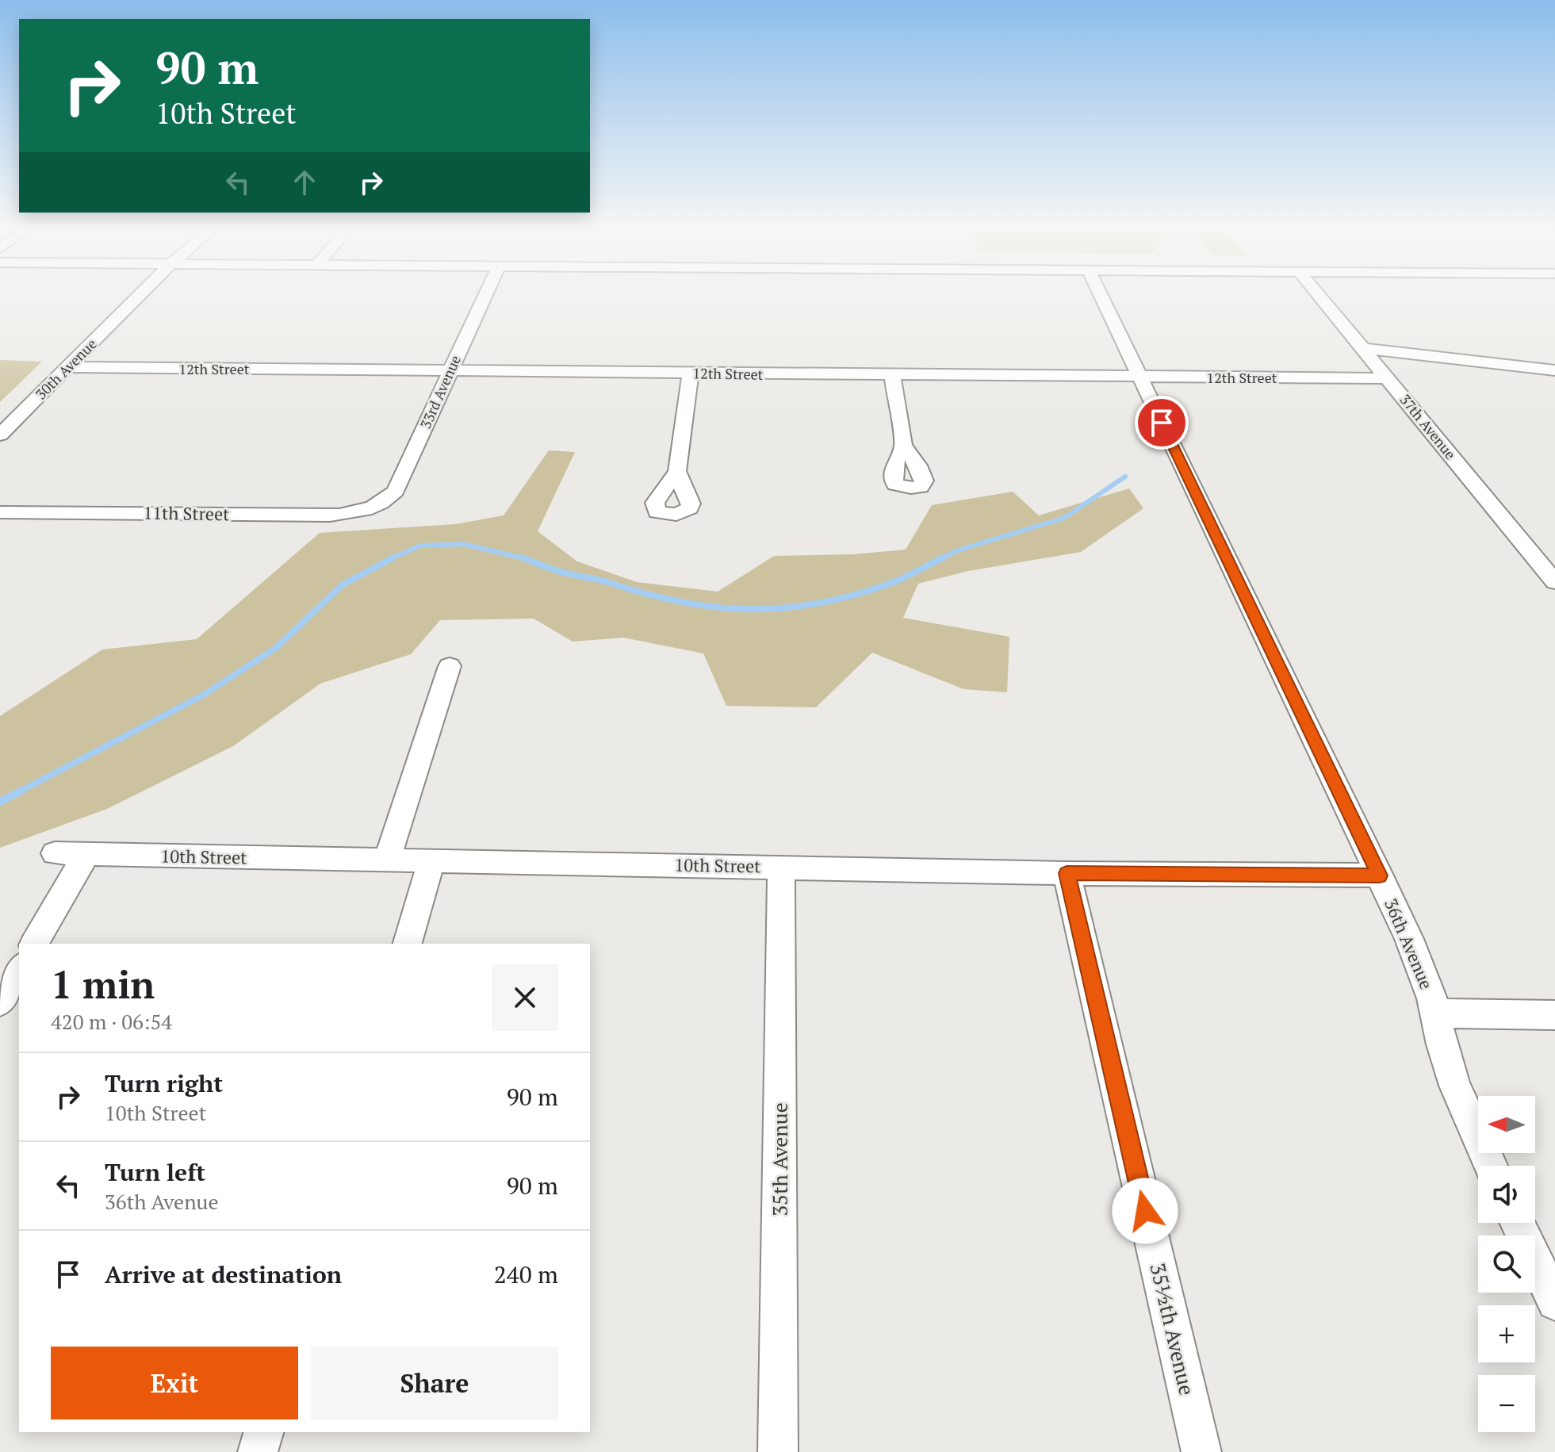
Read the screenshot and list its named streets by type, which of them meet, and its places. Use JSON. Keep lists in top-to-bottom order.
{
  "streets": {
    "street": [
      "30th Avenue",
      "12th Street",
      "33rd Avenue",
      "37th Avenue",
      "11th Street",
      "10th Street",
      "36th Avenue",
      "35th Avenue",
      "35½th Avenue"
    ]
  },
  "crossings": [
    ["30th Avenue", "12th Street"],
    ["12th Street", "33rd Avenue"],
    ["12th Street", "37th Avenue"],
    ["12th Street", "36th Avenue"],
    ["33rd Avenue", "11th Street"],
    ["10th Street", "36th Avenue"],
    ["10th Street", "35th Avenue"],
    ["10th Street", "35½th Avenue"]
  ],
  "north": "left",
  "page": {
    "turn": ["90 m", "10th Street"],
    "heading": ["1 min", "420 m · 06:54"],
    "list": [
      {
        "name": "Turn right",
        "note": "10th Street",
        "value": "90 m"
      },
      {
        "name": "Turn left",
        "note": "36th Avenue",
        "value": "90 m"
      },
      {
        "name": "Arrive at destination",
        "value": "240 m"
      }
    ],
    "map_buttons": ["+", "−"],
    "buttons": ["Exit", "Share"]
  }
}
